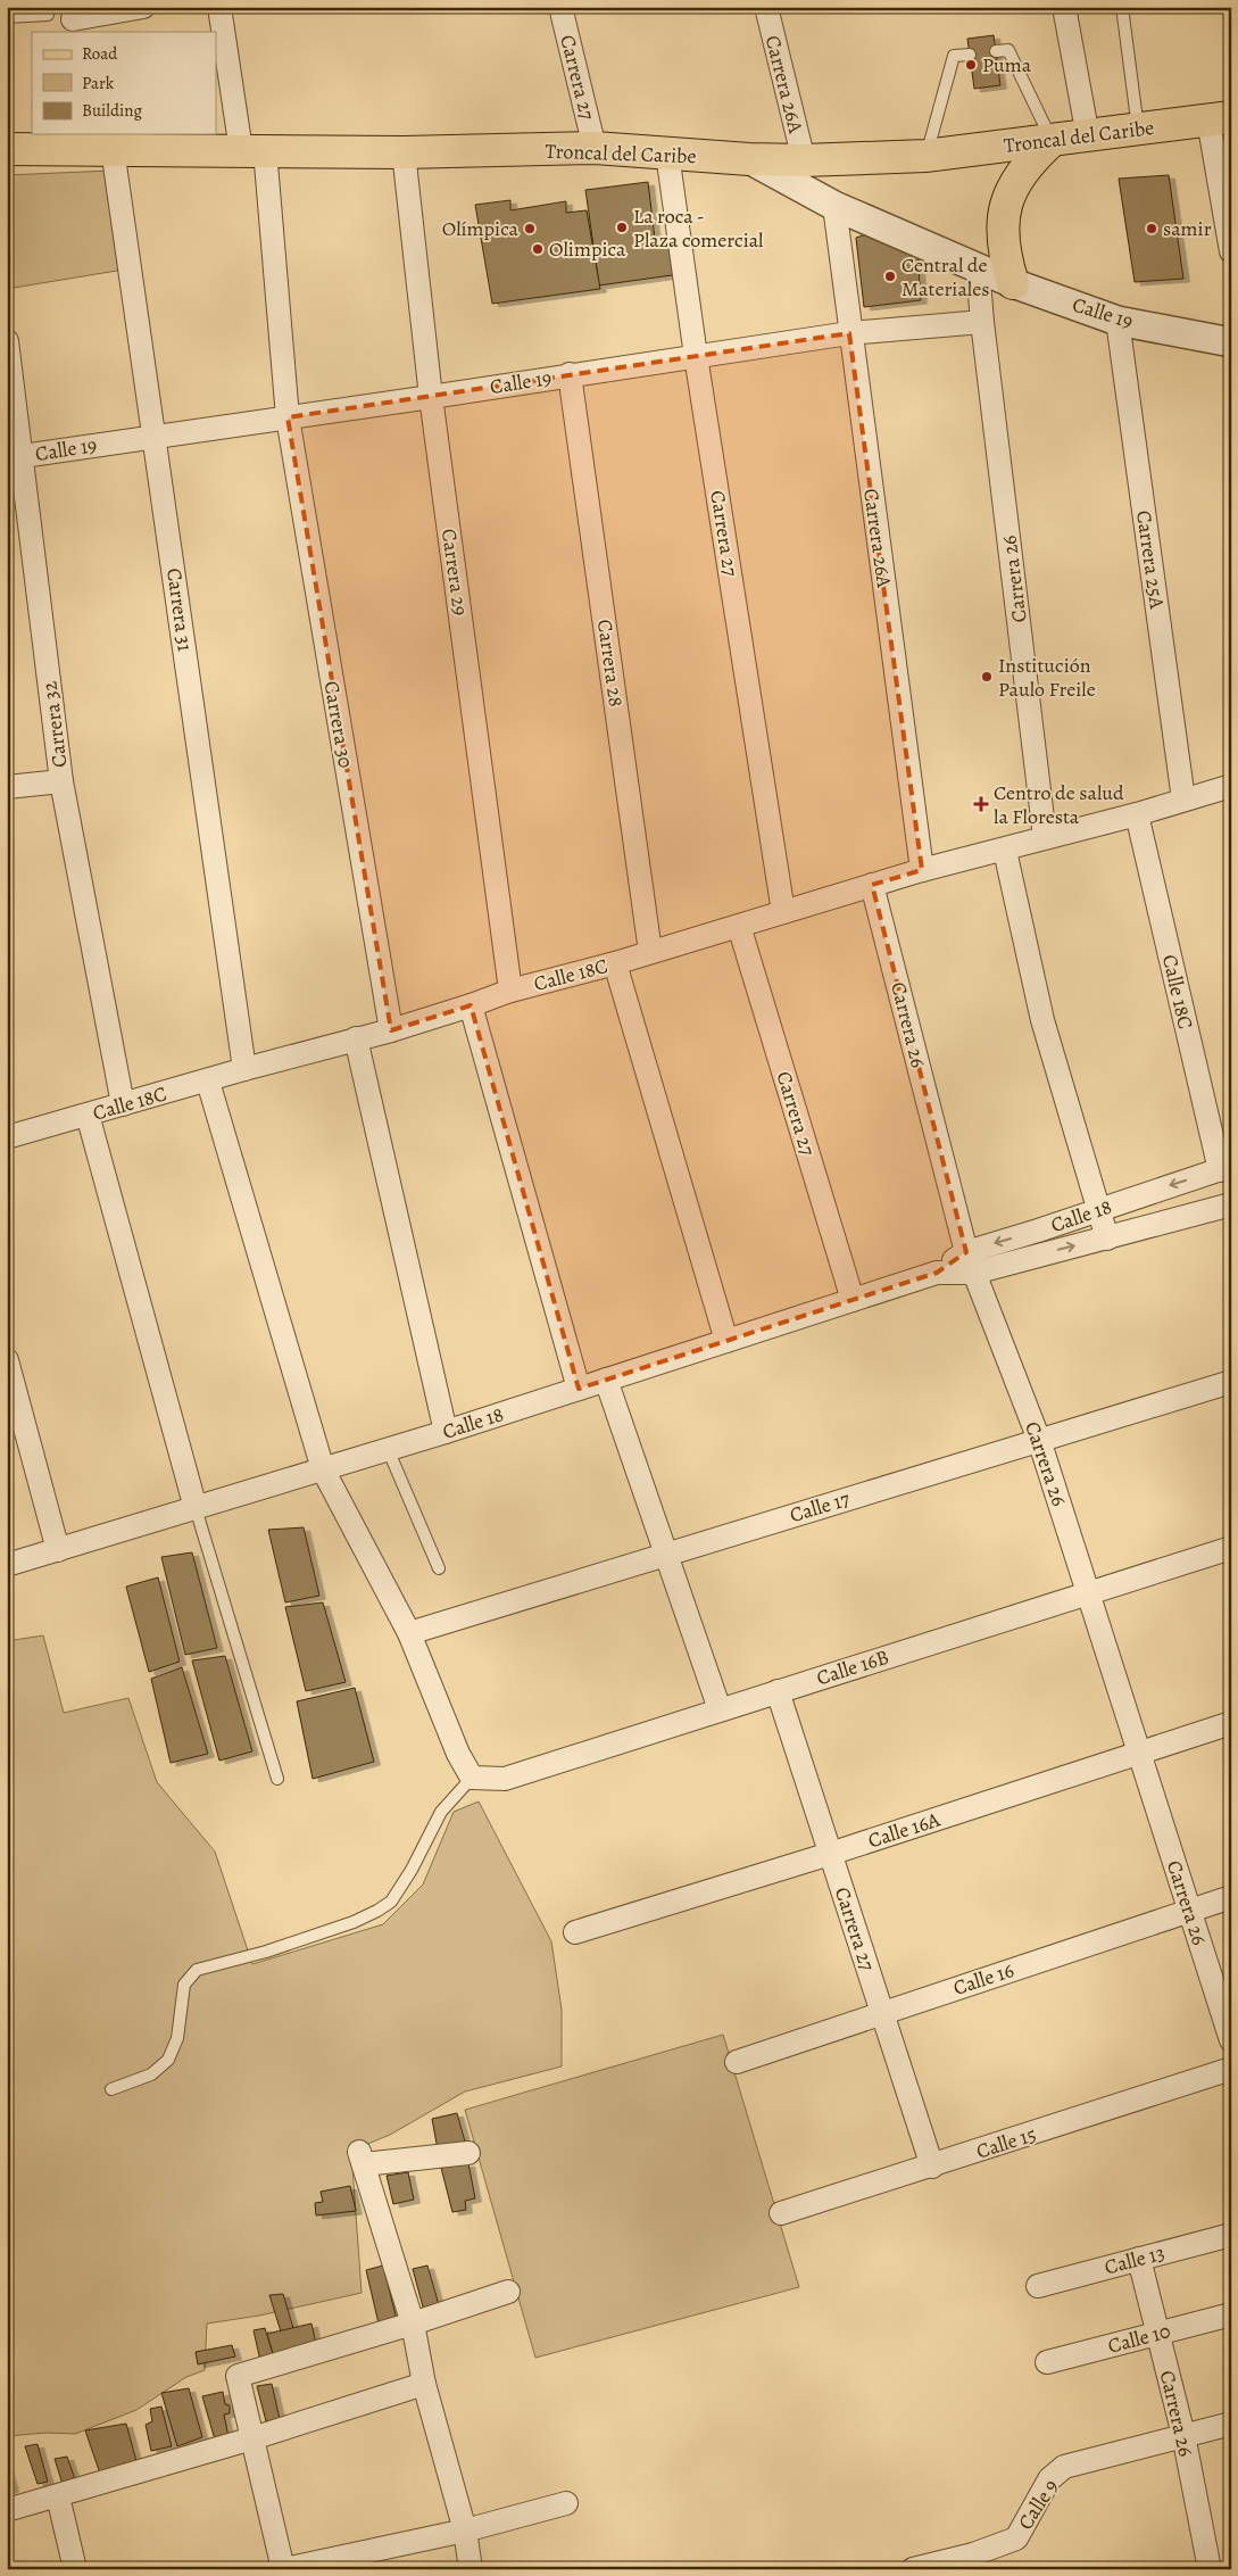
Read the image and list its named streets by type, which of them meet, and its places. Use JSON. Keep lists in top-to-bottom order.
{
  "streets": {
    "main road": ["Troncal del Caribe"],
    "street": [
      "Carrera 27",
      "Carrera 26A",
      "Calle 19",
      "Carrera 25A",
      "Carrera 29",
      "Carrera 26",
      "Carrera 31",
      "Carrera 28",
      "Carrera 32",
      "Carrera 30",
      "Calle 18C",
      "Calle 18",
      "Calle 17",
      "Calle 16B",
      "Calle 16A",
      "Calle 16",
      "Calle 15",
      "Calle 13",
      "Calle 10",
      "Calle 9"
    ]
  },
  "crossings": [
    ["Carrera 27", "Troncal del Caribe"],
    ["Carrera 27", "Calle 19"],
    ["Carrera 27", "Calle 18C"],
    ["Carrera 27", "Calle 18"],
    ["Carrera 27", "Calle 16B"],
    ["Carrera 27", "Calle 16A"],
    ["Carrera 27", "Calle 16"],
    ["Carrera 27", "Calle 15"],
    ["Carrera 26A", "Troncal del Caribe"],
    ["Carrera 26A", "Calle 19"],
    ["Carrera 26A", "Calle 18C"],
    ["Troncal del Caribe", "Calle 19"],
    ["Troncal del Caribe", "Carrera 29"],
    ["Troncal del Caribe", "Carrera 31"],
    ["Troncal del Caribe", "Carrera 30"],
    ["Calle 19", "Carrera 25A"],
    ["Calle 19", "Carrera 29"],
    ["Calle 19", "Carrera 26"],
    ["Calle 19", "Carrera 31"],
    ["Calle 19", "Carrera 28"],
    ["Calle 19", "Carrera 32"],
    ["Calle 19", "Carrera 30"],
    ["Carrera 25A", "Calle 18C"],
    ["Carrera 29", "Calle 18C"],
    ["Carrera 26", "Calle 18C"],
    ["Carrera 26", "Calle 18"],
    ["Carrera 26", "Calle 17"],
    ["Carrera 26", "Calle 16B"],
    ["Carrera 26", "Calle 16A"],
    ["Carrera 26", "Calle 16"],
    ["Carrera 26", "Calle 13"],
    ["Carrera 26", "Calle 10"],
    ["Carrera 26", "Calle 9"],
    ["Carrera 31", "Calle 18C"],
    ["Carrera 28", "Calle 18C"],
    ["Carrera 32", "Calle 18C"],
    ["Carrera 30", "Calle 18C"],
    ["Calle 18C", "Calle 18"]
  ],
  "places": {
    "other": [
      "Puma",
      "La roca - Plaza comercial",
      "Olímpica",
      "samir",
      "Olimpica",
      "Central de Materiales",
      "Institución Paulo Freile"
    ],
    "health": ["Centro de salud la Floresta"]
  },
  "legend": ["Road", "Park", "Building"]
}
